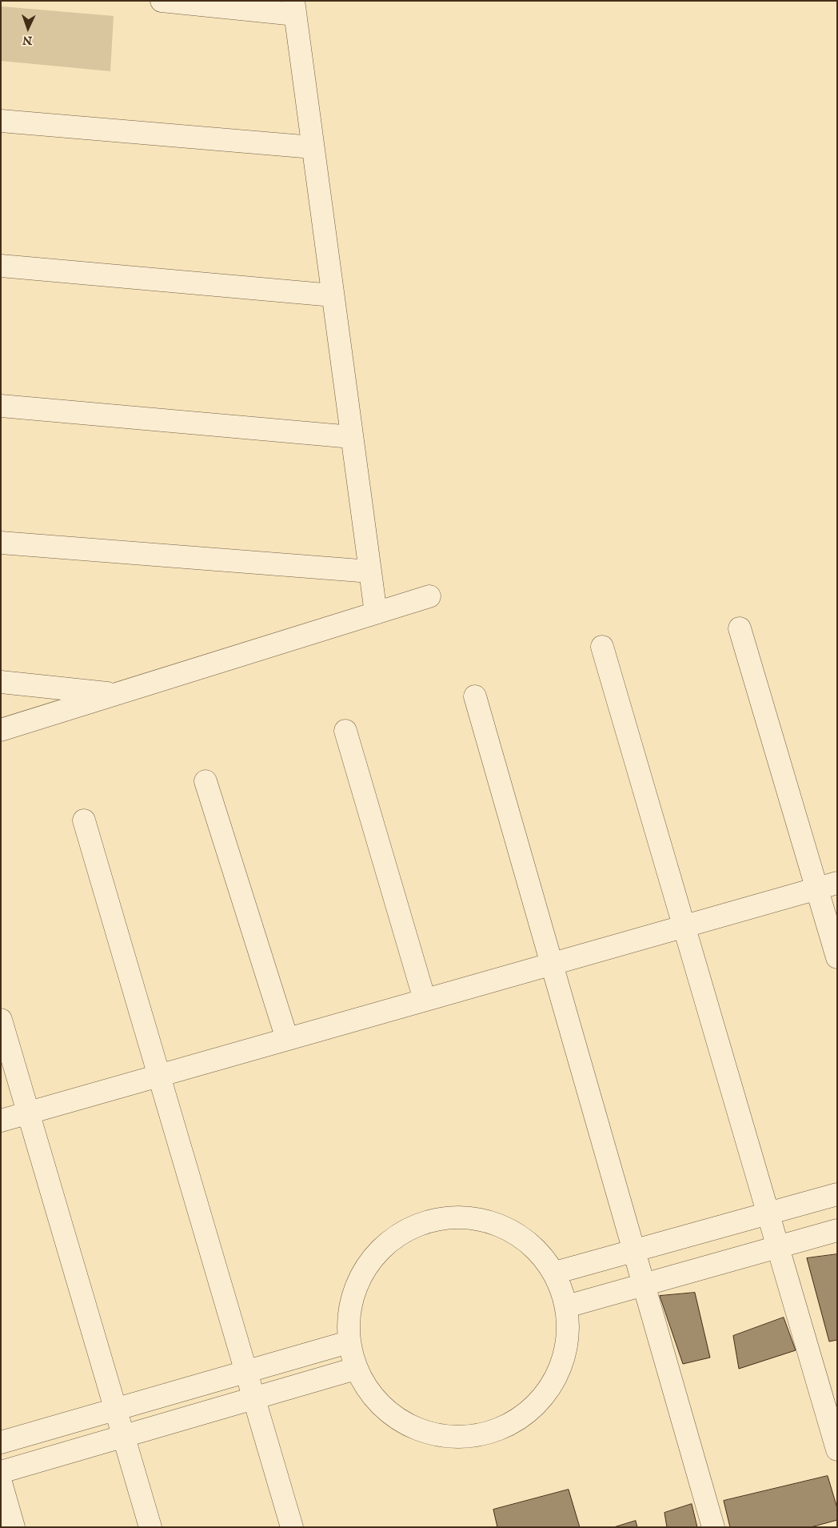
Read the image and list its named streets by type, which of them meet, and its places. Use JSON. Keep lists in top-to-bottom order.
{
  "north": "bottom"
}
